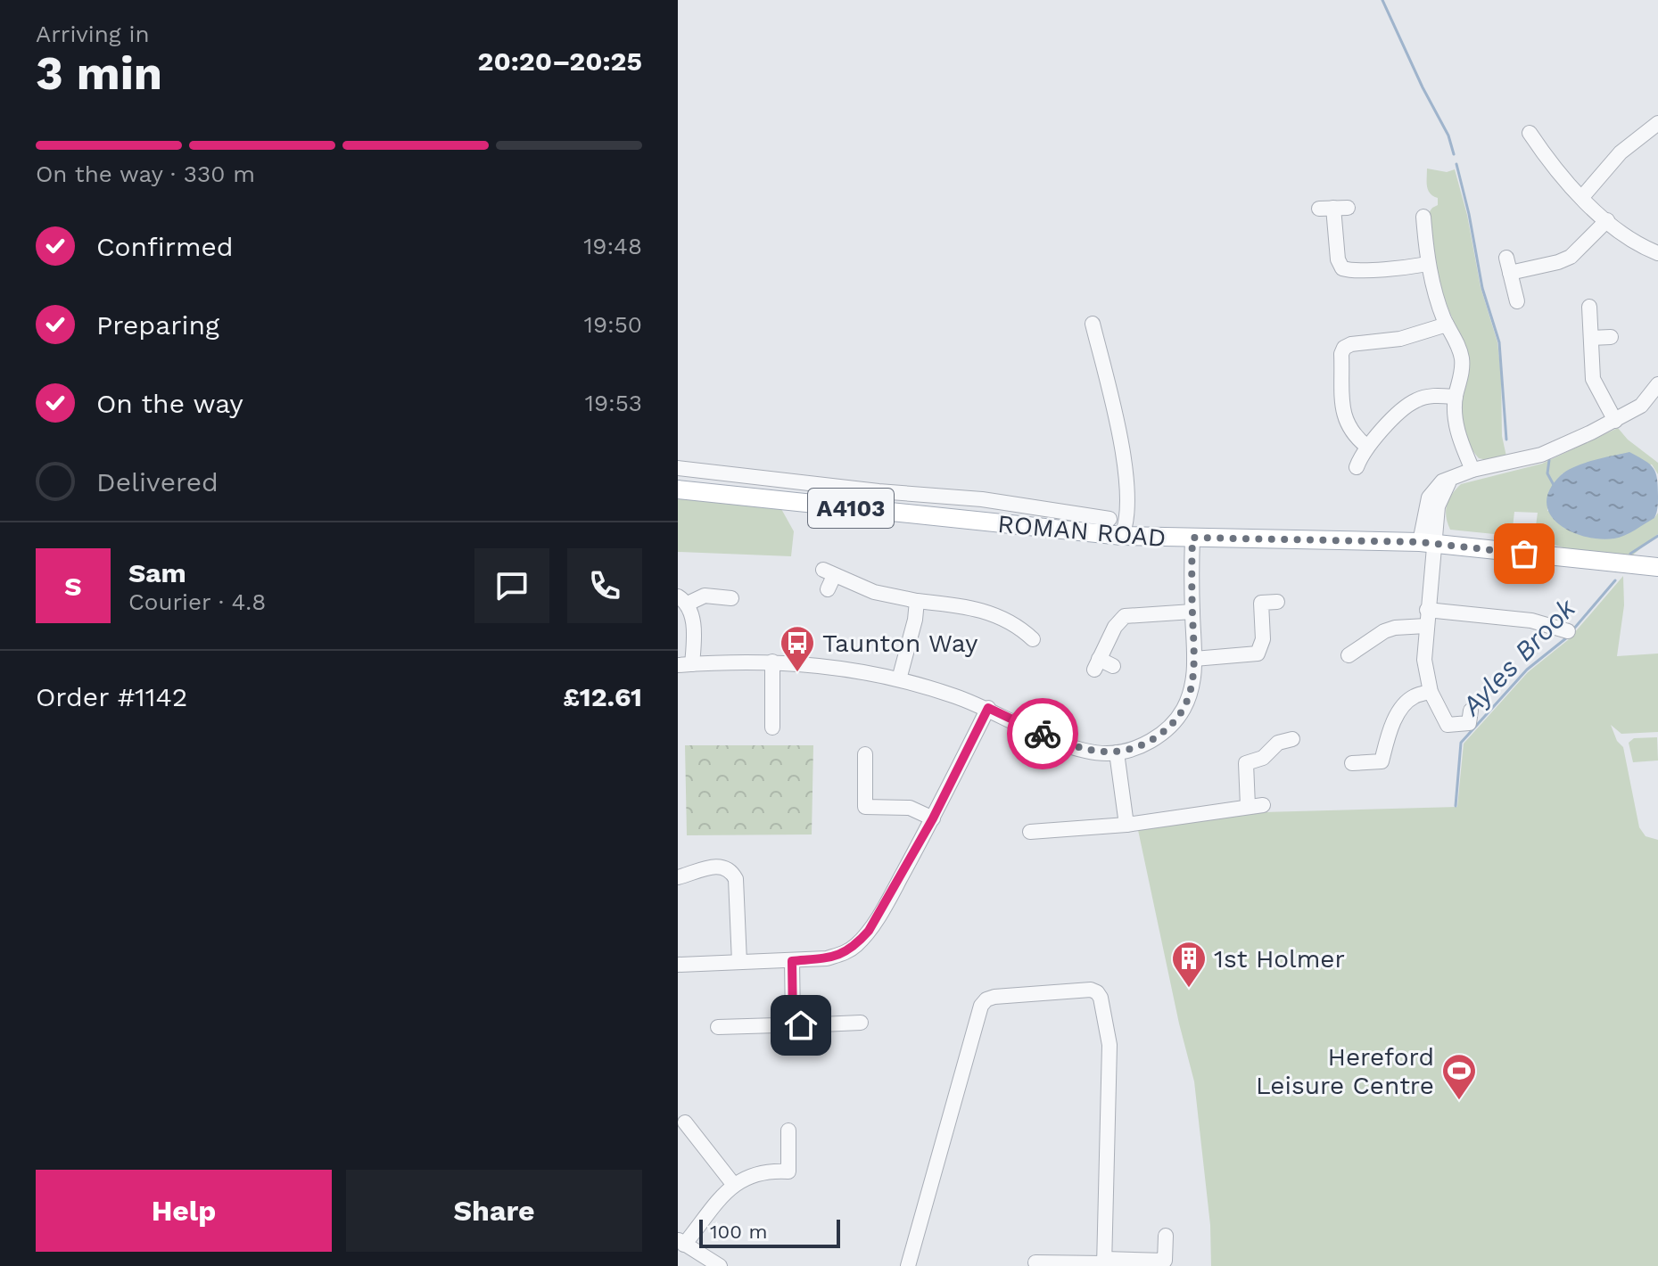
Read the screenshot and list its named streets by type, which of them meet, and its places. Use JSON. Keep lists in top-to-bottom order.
{
  "streets": {
    "main road": ["A4103", "ROMAN ROAD"]
  },
  "water": ["Ayles Brook"],
  "places": {
    "bus stop": ["Taunton Way"],
    "building": ["1st Holmer"],
    "sports": ["Hereford Leisure Centre"]
  },
  "scale_bar": "100 m",
  "page": {
    "heading": ["3 min", "Arriving in", "20:20–20:25"],
    "panel": [
      "Sam",
      "Courier · 4.8",
      "Order #1142",
      "£12.61"
    ],
    "bar": "On the way · 330 m",
    "list": [
      ["Confirmed", "19:48"],
      ["Preparing", "19:50"],
      ["On the way", "19:53"],
      "Delivered"
    ],
    "round": "S",
    "buttons": ["Help", "Share"],
    "scale": "100 m"
  }
}
